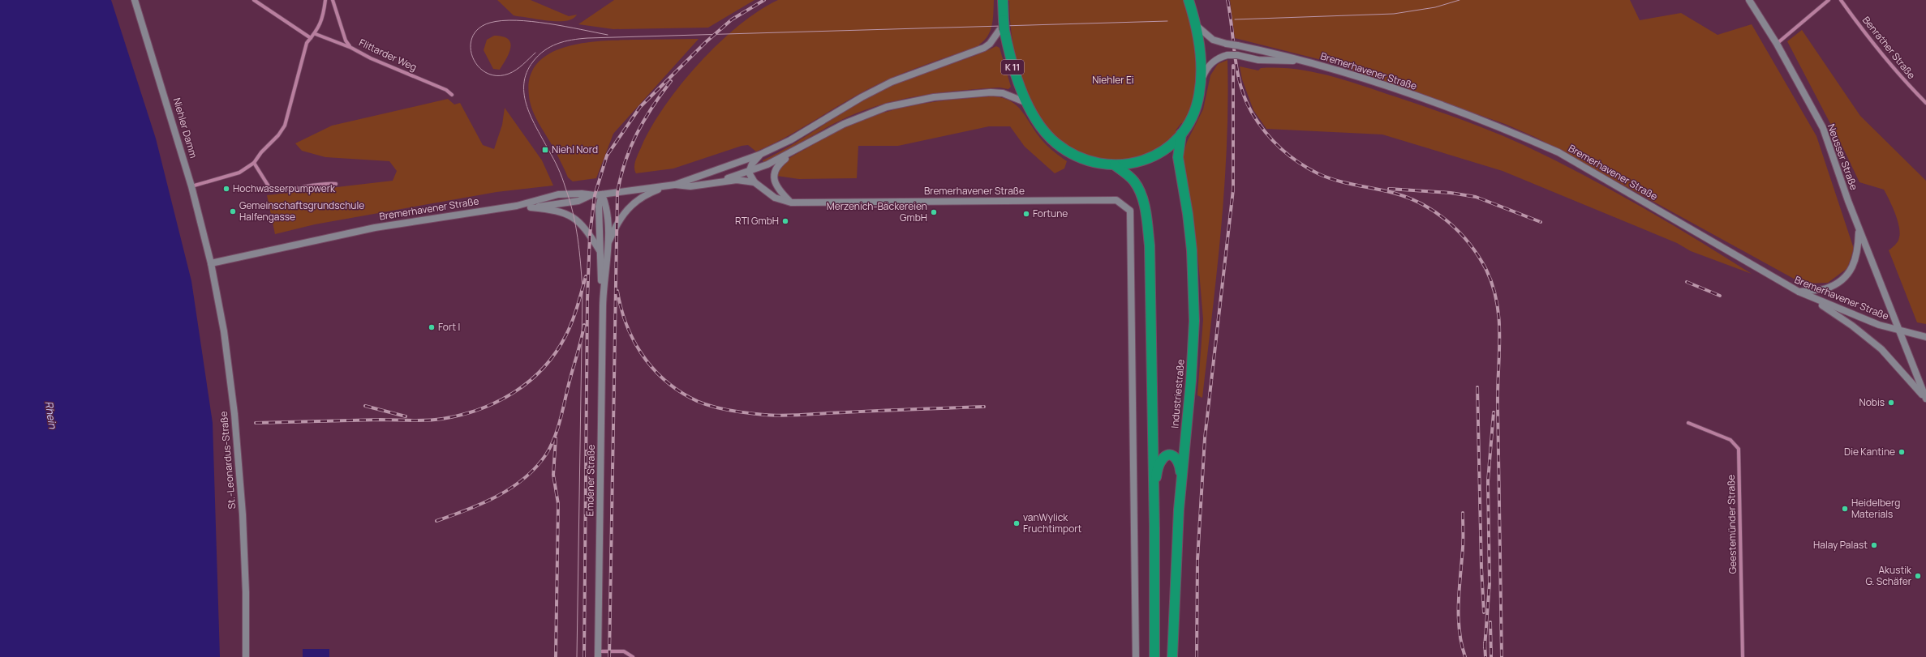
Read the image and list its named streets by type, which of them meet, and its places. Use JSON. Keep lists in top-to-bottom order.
{
  "streets": {
    "highway": ["K 11", "Industriestraße"],
    "street": [
      "Benrather Straße",
      "Flittarder Weg",
      "Bremerhavener Straße",
      "Niehler Damm",
      "Neusser Straße",
      "St.-Leonardus-Straße",
      "Emdener Straße",
      "Geestemünder Straße"
    ]
  },
  "crossings": [
    ["K 11", "Bremerhavener Straße"],
    ["K 11", "Industriestraße"],
    ["Bremerhavener Straße", "Niehler Damm"],
    ["Bremerhavener Straße", "Neusser Straße"],
    ["Bremerhavener Straße", "St.-Leonardus-Straße"],
    ["Bremerhavener Straße", "Emdener Straße"],
    ["Niehler Damm", "St.-Leonardus-Straße"]
  ],
  "water": ["Rhein"],
  "parks": ["Niehler Ei"],
  "places": {
    "transit": ["Niehl Nord"],
    "other": [
      "Hochwasserpumpwerk",
      "Gemeinschaftsgrundschule Halfengasse",
      "Merzenich-Bäckereien GmbH",
      "Fortune",
      "RTI GmbH",
      "Fort I",
      "Nobis",
      "Die Kantine",
      "Heidelberg Materials",
      "vanWylick Fruchtimport",
      "Halay Palast",
      "Akustik G. Schäfer"
    ]
  }
}
